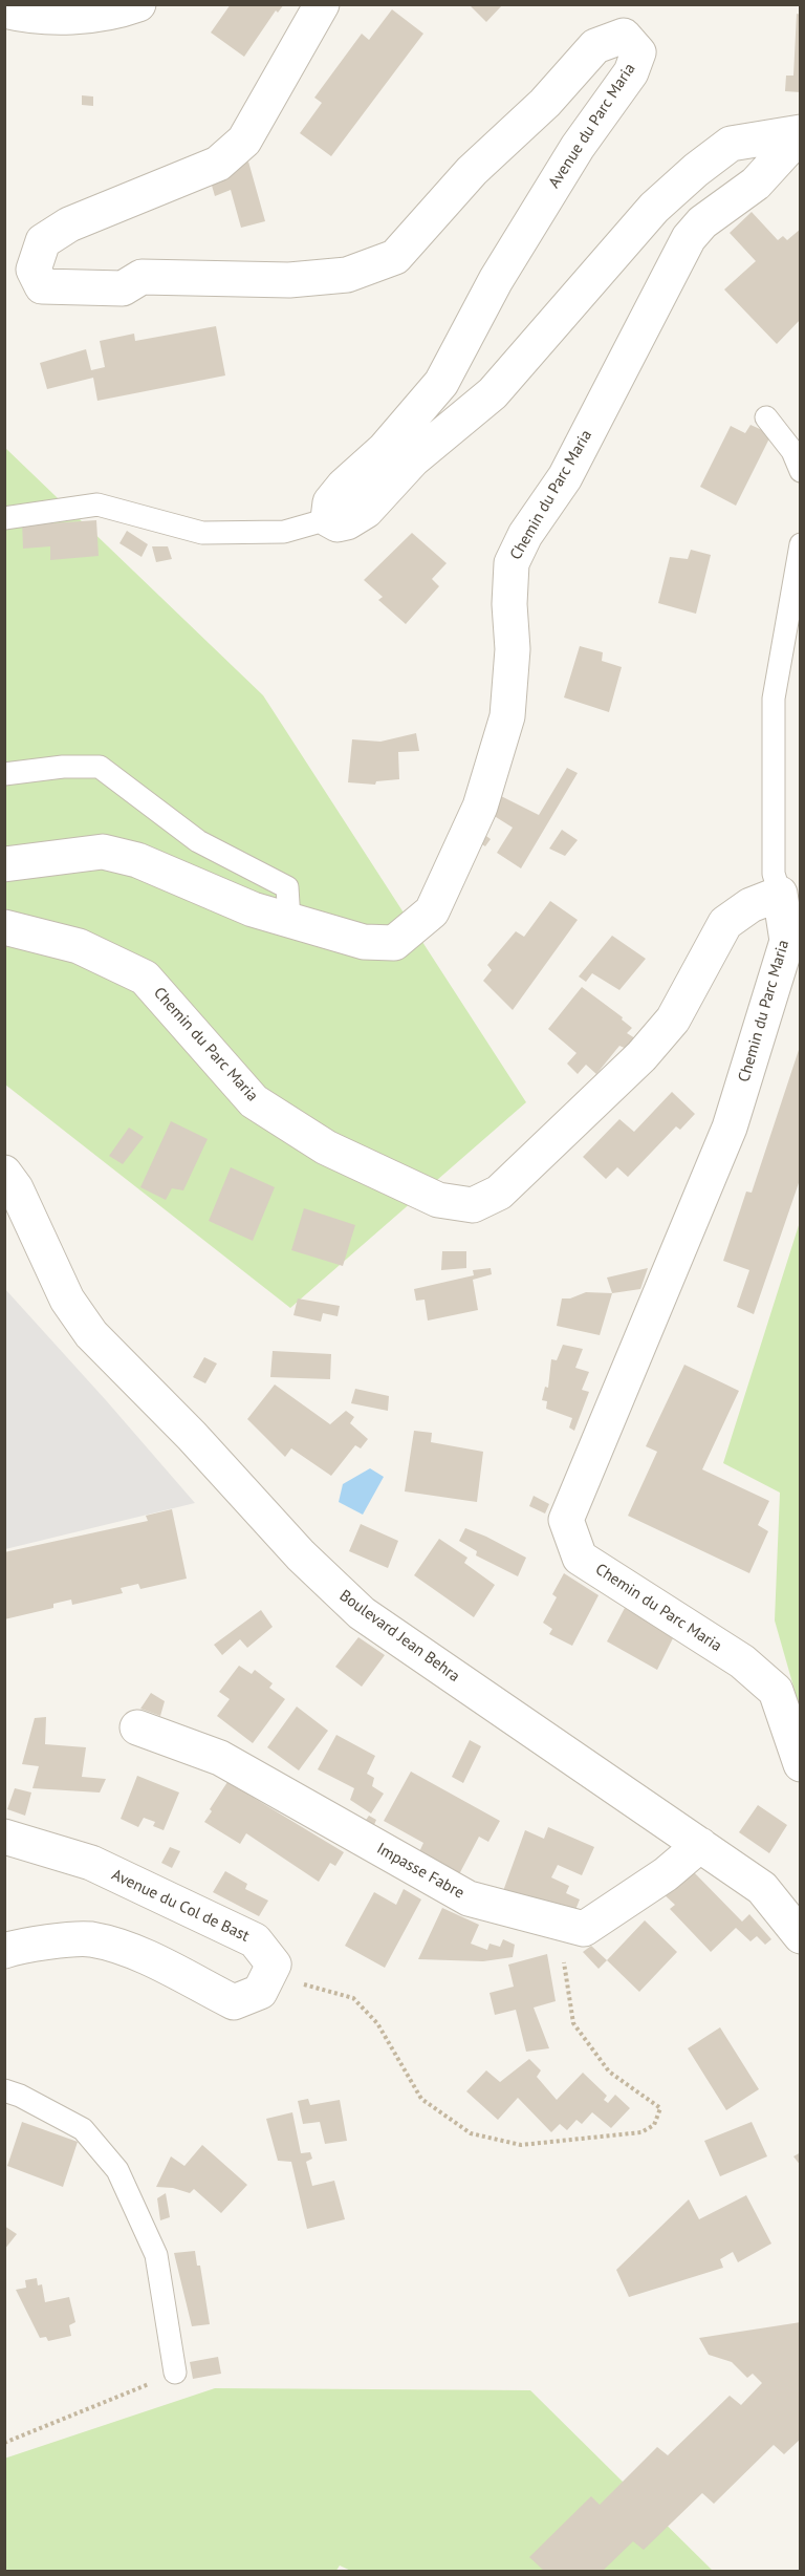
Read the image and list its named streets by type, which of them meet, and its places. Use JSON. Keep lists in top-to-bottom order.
{
  "streets": {
    "street": [
      "Avenue du Parc Maria",
      "Chemin du Parc Maria",
      "Boulevard Jean Behra",
      "Impasse Fabre",
      "Avenue du Col de Bast"
    ]
  }
}
